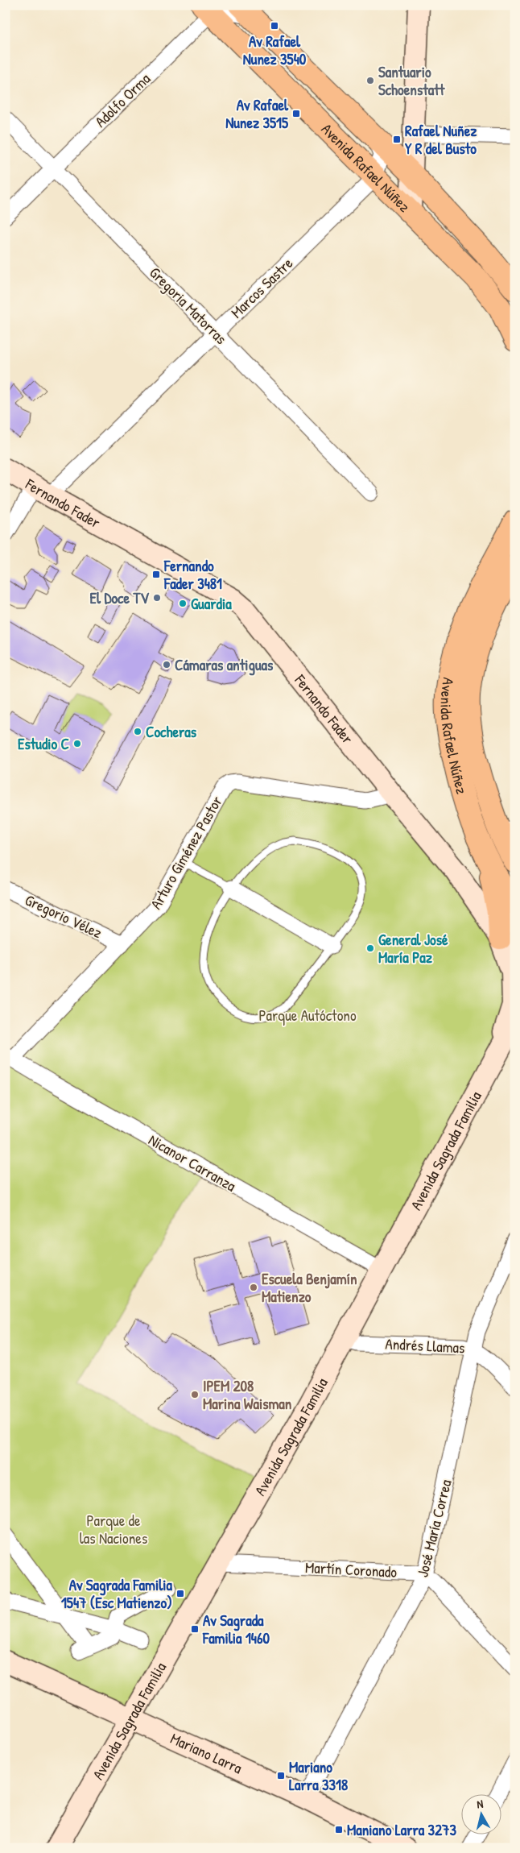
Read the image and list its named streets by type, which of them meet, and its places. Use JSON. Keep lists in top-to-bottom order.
{
  "streets": {
    "main road": [
      "Avenida Rafael Núñez",
      "Fernando Fader",
      "Avenida Sagrada Familia",
      "Mariano Larra"
    ],
    "street": [
      "Adolfo Orma",
      "Marcos Sastre",
      "Gregoria Matorras",
      "Arturo Giménez Pastor",
      "Gregorio Vélez",
      "Nicanor Carranza",
      "Andrés Llamas",
      "José María Correa",
      "Martín Coronado"
    ]
  },
  "crossings": [
    ["Adolfo Orma", "Avenida Rafael Núñez"],
    ["Adolfo Orma", "Gregoria Matorras"],
    ["Avenida Rafael Núñez", "Marcos Sastre"],
    ["Avenida Rafael Núñez", "Fernando Fader"],
    ["Marcos Sastre", "Gregoria Matorras"],
    ["Marcos Sastre", "Fernando Fader"],
    ["Fernando Fader", "Arturo Giménez Pastor"],
    ["Arturo Giménez Pastor", "Gregorio Vélez"],
    ["Arturo Giménez Pastor", "Nicanor Carranza"],
    ["Avenida Sagrada Familia", "Nicanor Carranza"],
    ["Avenida Sagrada Familia", "Andrés Llamas"],
    ["Avenida Sagrada Familia", "Martín Coronado"],
    ["Avenida Sagrada Familia", "Mariano Larra"],
    ["Andrés Llamas", "José María Correa"],
    ["José María Correa", "Martín Coronado"],
    ["José María Correa", "Mariano Larra"]
  ],
  "parks": ["Parque Autóctono", "Parque de las Naciones"],
  "places": {
    "transit": [
      "Av Rafael Nunez 3540",
      "Av Rafael Nunez 3515",
      "Rafael Nuñez Y R del Busto",
      "Fernando Fader 3481",
      "Av Sagrada Familia 1547 (Esc Matienzo)",
      "Av Sagrada Familia 1460",
      "Mariano Larra 3318",
      "Maniano Larra 3273"
    ],
    "other": [
      "Santuario Schoenstatt",
      "El Doce TV",
      "Guardia",
      "Cámaras antiguas",
      "Cocheras",
      "Estudio C",
      "General José María Paz",
      "Escuela Benjamín Matienzo",
      "IPEM 208 Marina Waisman"
    ]
  },
  "north": "top"
}
